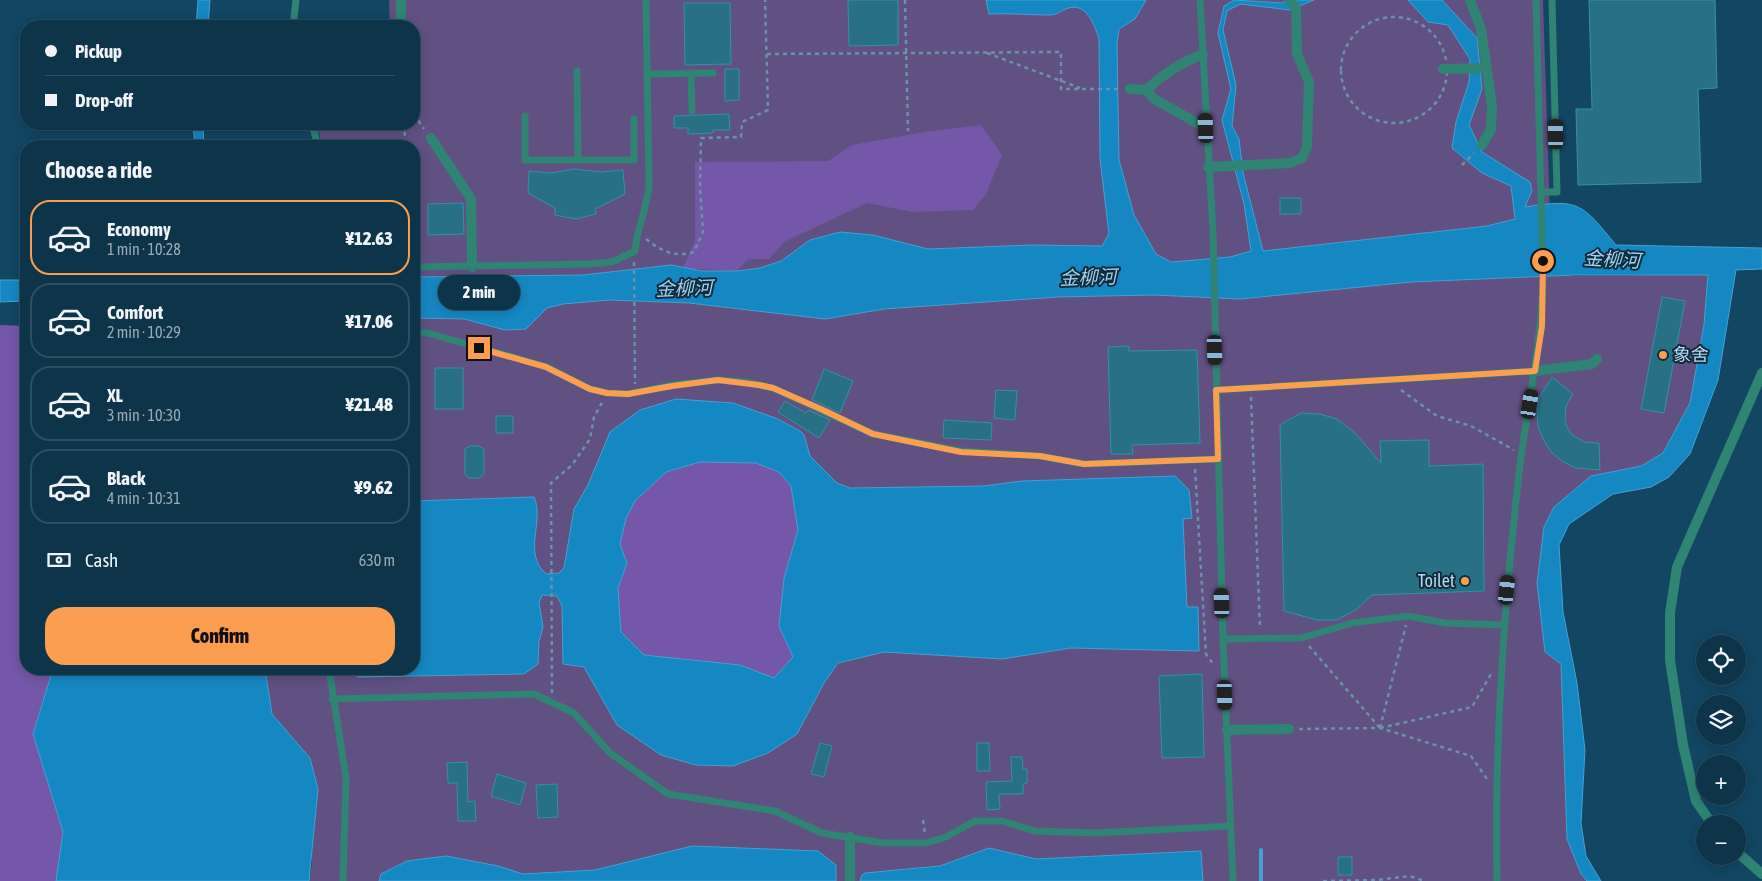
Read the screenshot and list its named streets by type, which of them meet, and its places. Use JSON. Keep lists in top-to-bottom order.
{
  "water": ["金柳河"],
  "places": ["象舍", "Toilet"],
  "page": {
    "banner": ["Pickup", "Drop-off"],
    "heading": "Choose a ride",
    "list": [
      {
        "name": "Economy",
        "note": "1 min · 10:28",
        "value": "¥12.63"
      },
      {
        "name": "Comfort",
        "note": "2 min · 10:29",
        "value": "¥17.06"
      },
      {
        "name": "XL",
        "note": "3 min · 10:30",
        "value": "¥21.48"
      },
      {
        "name": "Black",
        "note": "4 min · 10:31",
        "value": "¥9.62"
      }
    ],
    "bubble": "2 min",
    "pay": ["Cash", "630 m"],
    "buttons": "Confirm",
    "map_buttons": ["+", "−"]
  }
}
